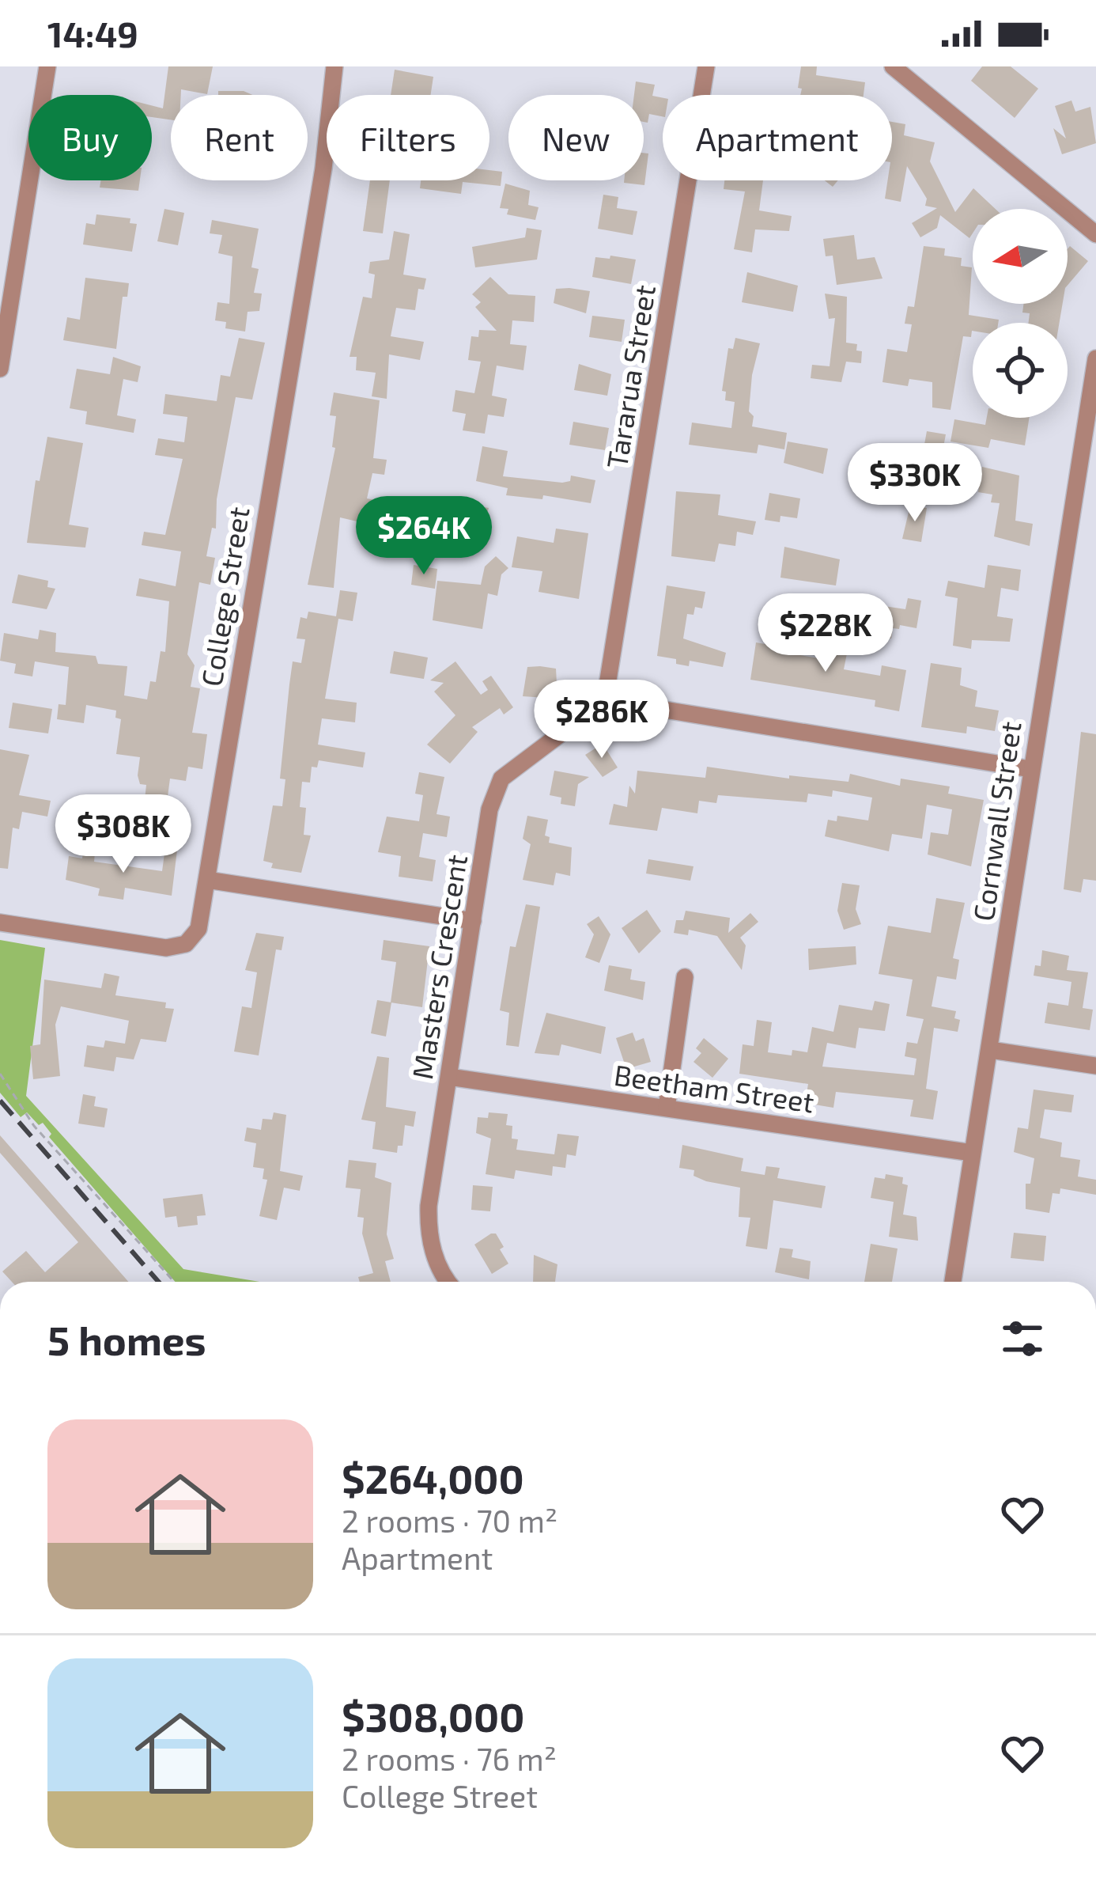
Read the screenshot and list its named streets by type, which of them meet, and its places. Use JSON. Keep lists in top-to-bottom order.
{
  "streets": {
    "street": [
      "Tararua Street",
      "College Street",
      "Cornwall Street",
      "Masters Crescent",
      "Beetham Street"
    ]
  },
  "crossings": [
    ["Tararua Street", "Masters Crescent"],
    ["Cornwall Street", "Beetham Street"],
    ["Masters Crescent", "Beetham Street"]
  ],
  "north": "left",
  "page": {
    "status": "14:49",
    "chip": [
      "Buy",
      "Rent",
      "Filters",
      "New",
      "Apartment"
    ],
    "price": [
      "$330K",
      "$264K",
      "$228K",
      "$286K",
      "$308K"
    ],
    "heading": "5 homes",
    "list": [
      {
        "name": "$264,000",
        "note": "2 rooms · 70 m² · Apartment"
      },
      {
        "name": "$308,000",
        "note": "2 rooms · 76 m² · College Street"
      }
    ]
  }
}
